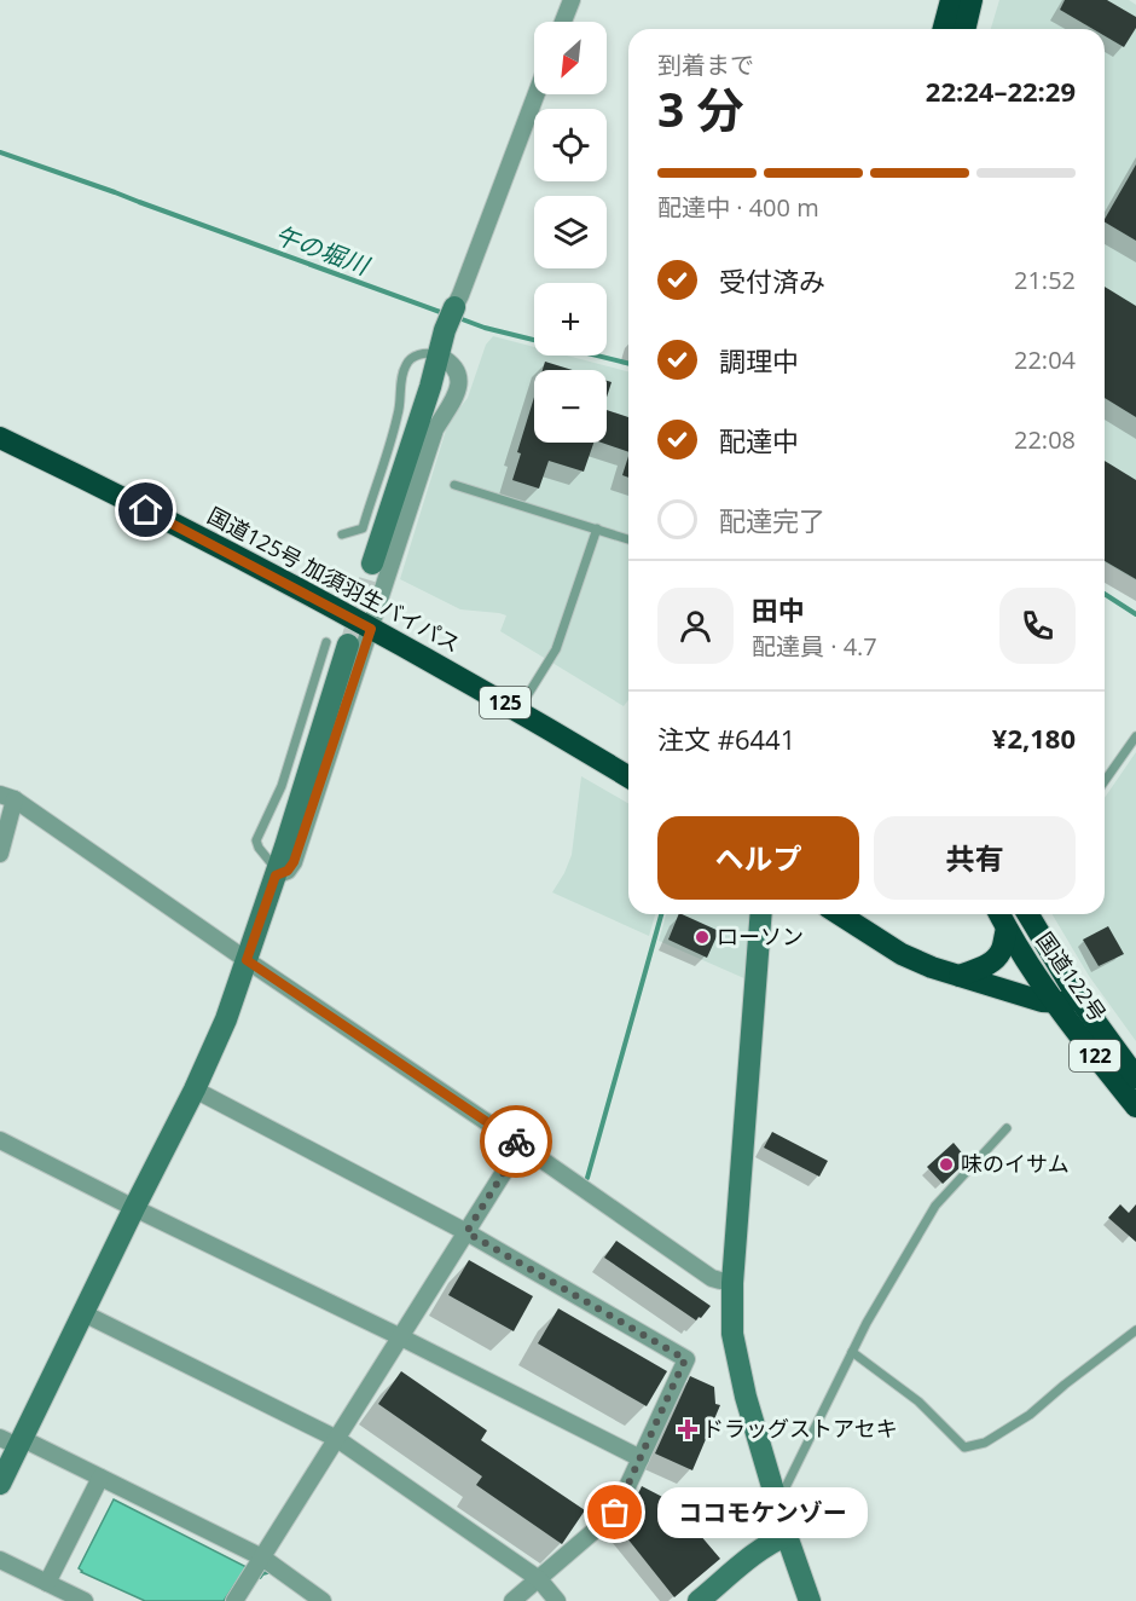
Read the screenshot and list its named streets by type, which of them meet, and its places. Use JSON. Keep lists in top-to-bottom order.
{
  "streets": {
    "highway": [
      "国道125号 加須羽生バイパス",
      "125",
      "国道122号",
      "122"
    ]
  },
  "water": ["午の堀川"],
  "places": {
    "other": ["ローソン", "味のイサム", "ココモケンゾー"],
    "health": ["ドラッグストアセキ"]
  },
  "north": "bottom left",
  "page": {
    "map_buttons": ["+", "−"],
    "heading": ["3 分", "到着まで", "22:24–22:29"],
    "panel": [
      "田中",
      "配達員 · 4.7",
      "注文 #6441",
      "¥2,180"
    ],
    "bar": "配達中 · 400 m",
    "list": [
      ["受付済み", "21:52"],
      ["調理中", "22:04"],
      ["配達中", "22:08"],
      "配達完了"
    ],
    "buttons": ["ヘルプ", "共有"],
    "bubble": "ココモケンゾー"
  }
}
